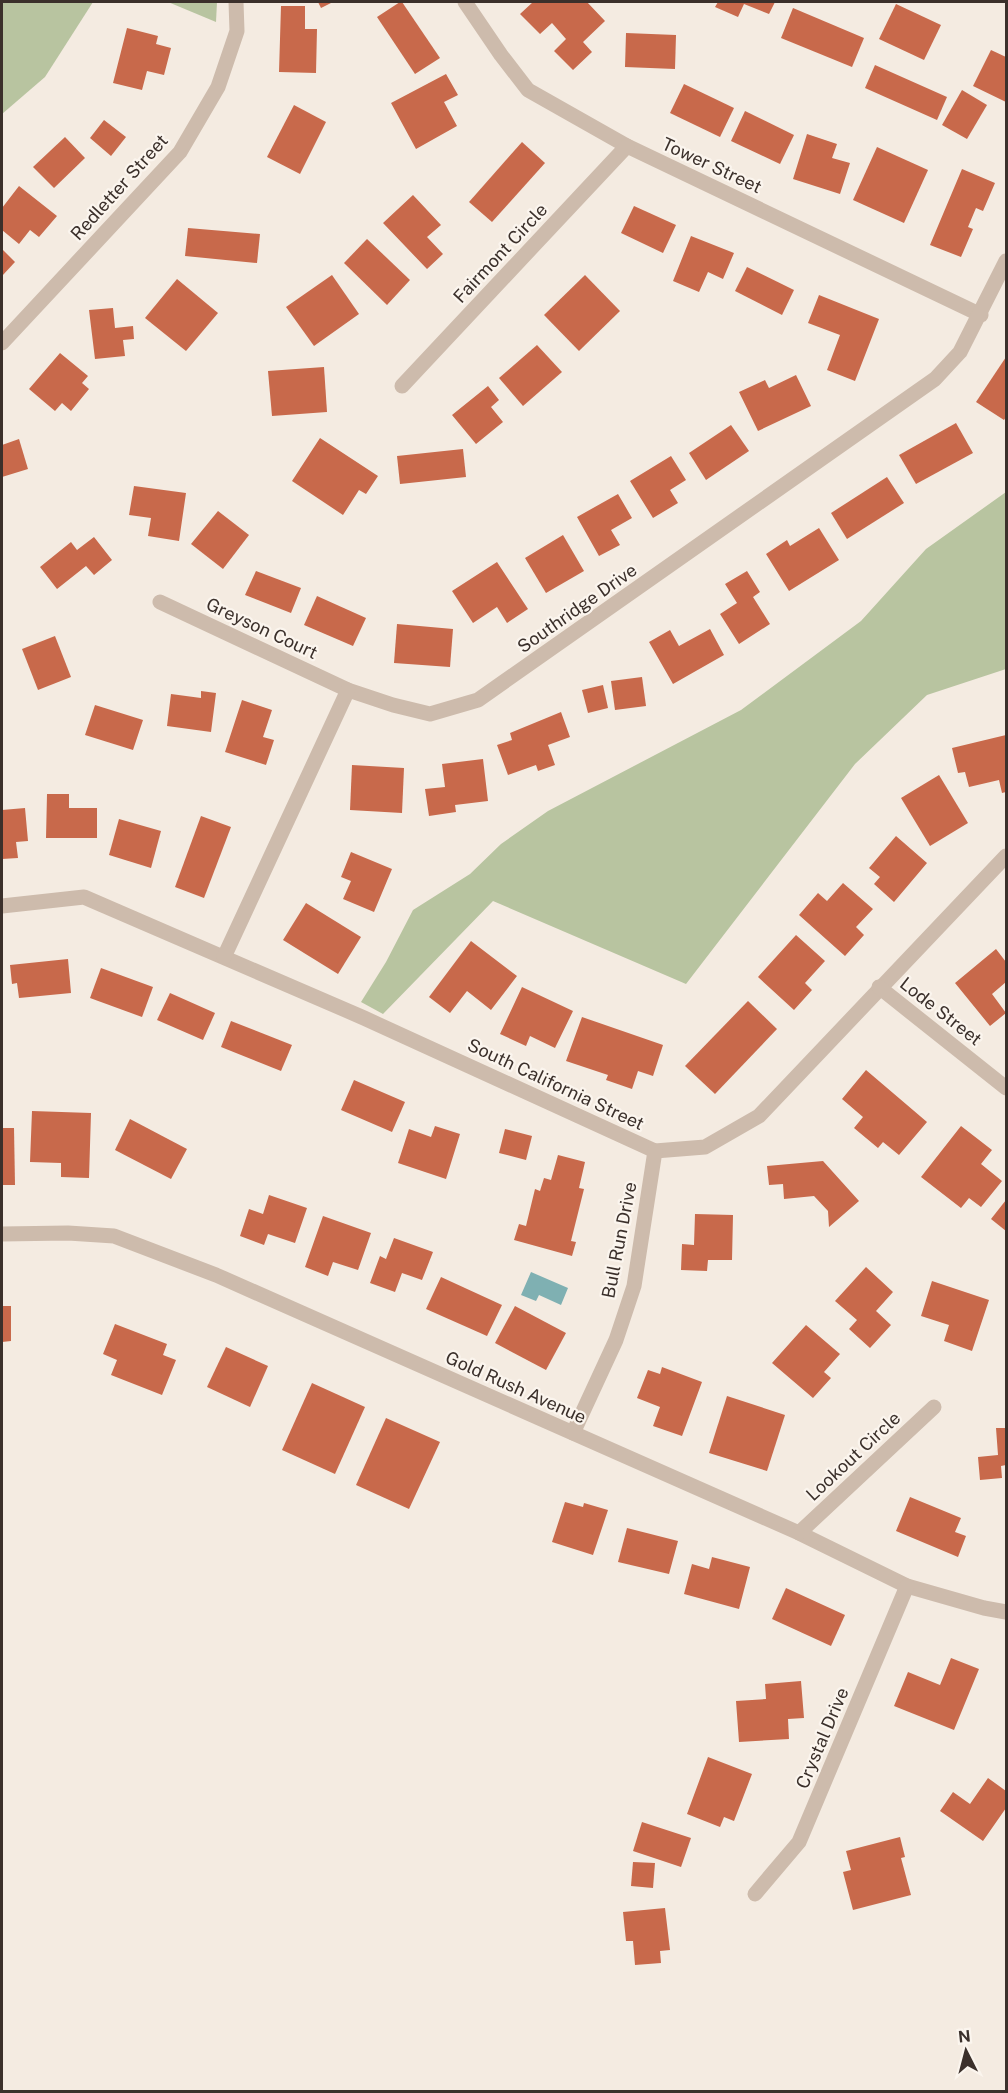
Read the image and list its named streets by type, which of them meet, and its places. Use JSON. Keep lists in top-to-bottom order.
{
  "streets": {
    "street": [
      "Tower Street",
      "Redletter Street",
      "Fairmont Circle",
      "Southridge Drive",
      "Greyson Court",
      "Lode Street",
      "South California Street",
      "Bull Run Drive",
      "Gold Rush Avenue",
      "Lookout Circle",
      "Crystal Drive"
    ]
  },
  "crossings": [
    ["Tower Street", "Fairmont Circle"],
    ["Tower Street", "Southridge Drive"],
    ["Southridge Drive", "Greyson Court"],
    ["Lode Street", "South California Street"],
    ["South California Street", "Bull Run Drive"],
    ["Bull Run Drive", "Gold Rush Avenue"],
    ["Gold Rush Avenue", "Lookout Circle"],
    ["Gold Rush Avenue", "Crystal Drive"]
  ],
  "north": "top"
}
